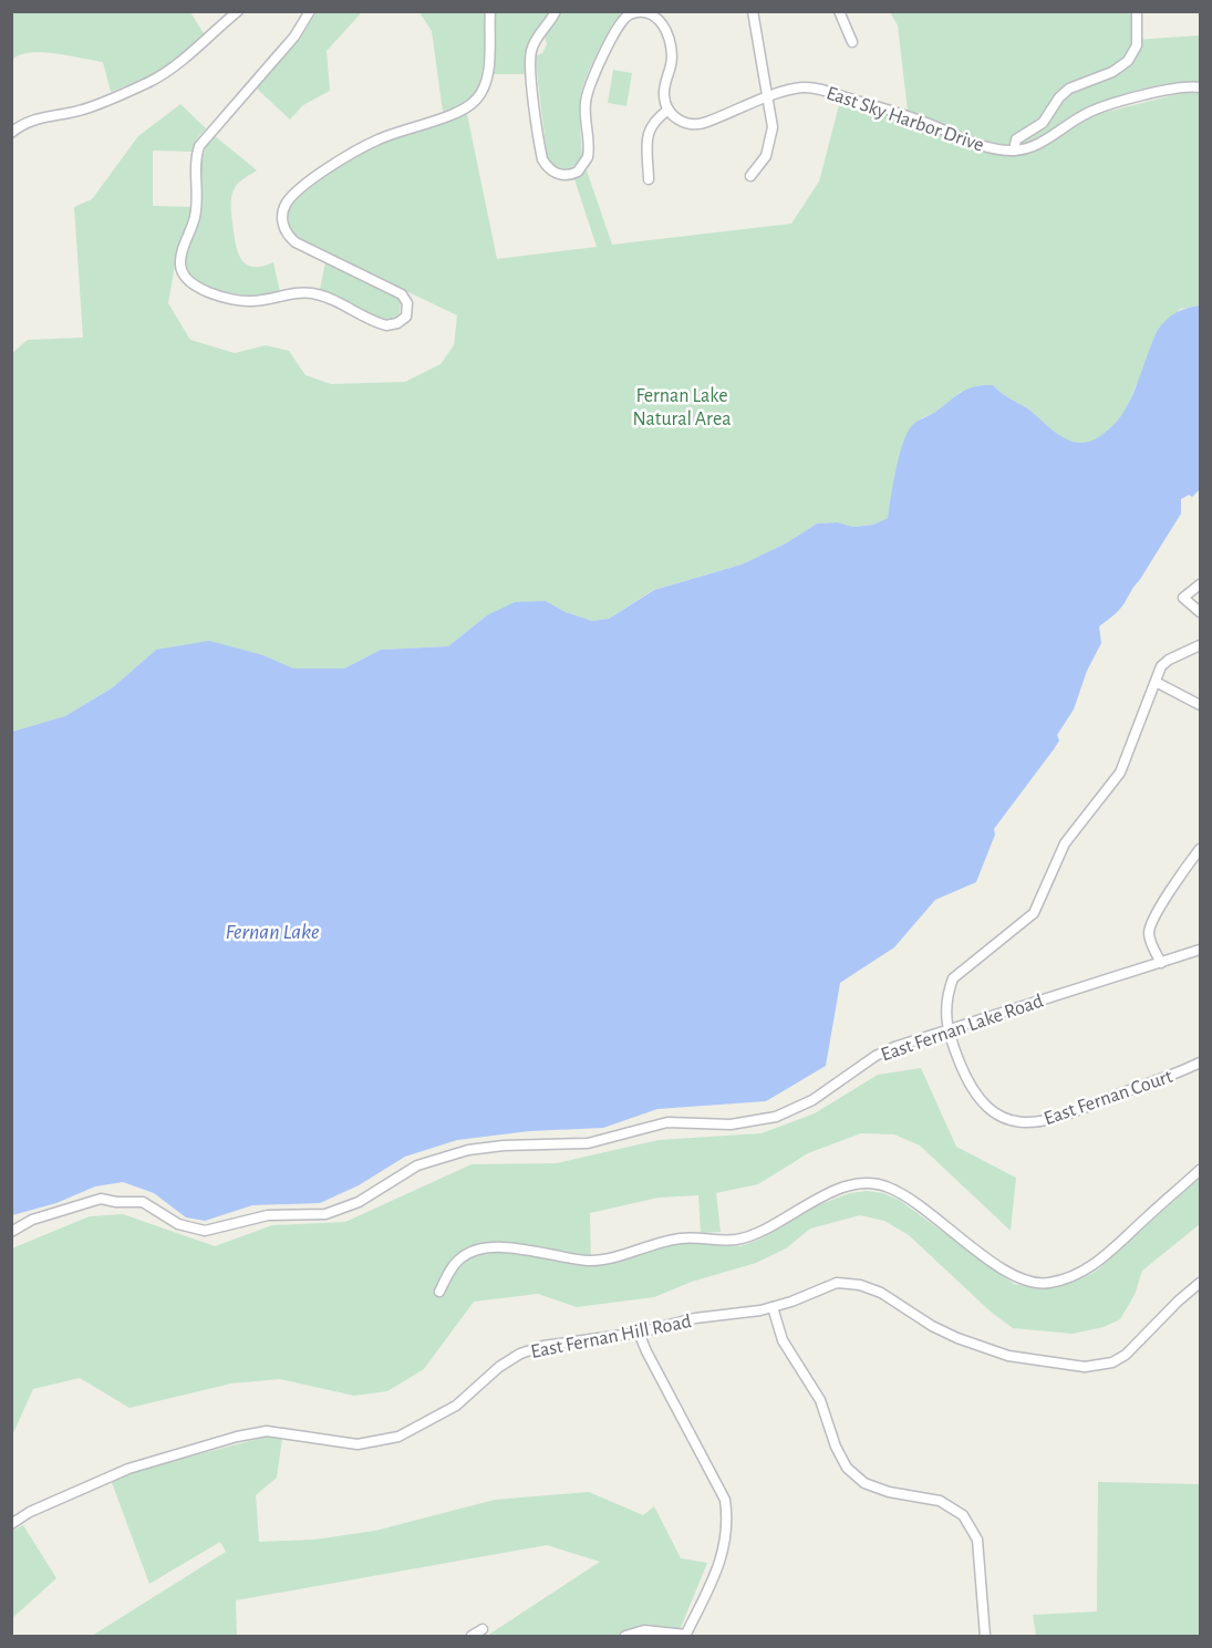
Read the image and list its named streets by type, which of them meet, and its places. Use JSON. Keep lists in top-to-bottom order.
{
  "streets": {
    "street": [
      "East Sky Harbor Drive",
      "East Fernan Lake Road",
      "East Fernan Court",
      "East Fernan Hill Road"
    ]
  },
  "crossings": [
    ["East Fernan Lake Road", "East Fernan Court"]
  ],
  "water": ["Fernan Lake"],
  "parks": ["Fernan Lake Natural Area"]
}
